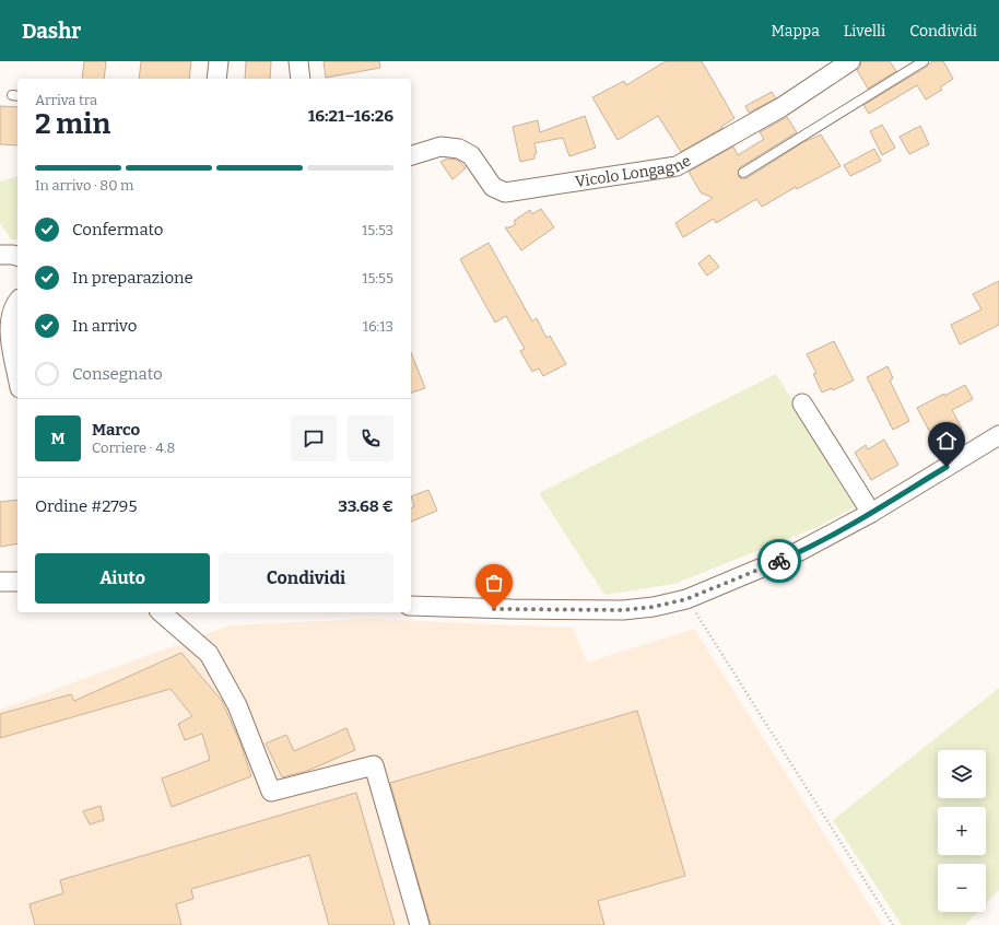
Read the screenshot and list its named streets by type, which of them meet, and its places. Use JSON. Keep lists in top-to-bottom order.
{
  "streets": {
    "street": ["Vicolo Longagne"]
  },
  "page": {
    "header": "Dashr",
    "nav": ["Mappa", "Livelli", "Condividi"],
    "heading": ["2 min", "Arriva tra", "16:21–16:26"],
    "panel": [
      "Marco",
      "Corriere · 4.8",
      "Ordine #2795",
      "33.68 €"
    ],
    "bar": "In arrivo · 80 m",
    "list": [
      ["Confermato", "15:53"],
      ["In preparazione", "15:55"],
      ["In arrivo", "16:13"],
      "Consegnato"
    ],
    "round": "M",
    "buttons": ["Aiuto", "Condividi"],
    "map_buttons": ["+", "−"]
  }
}
